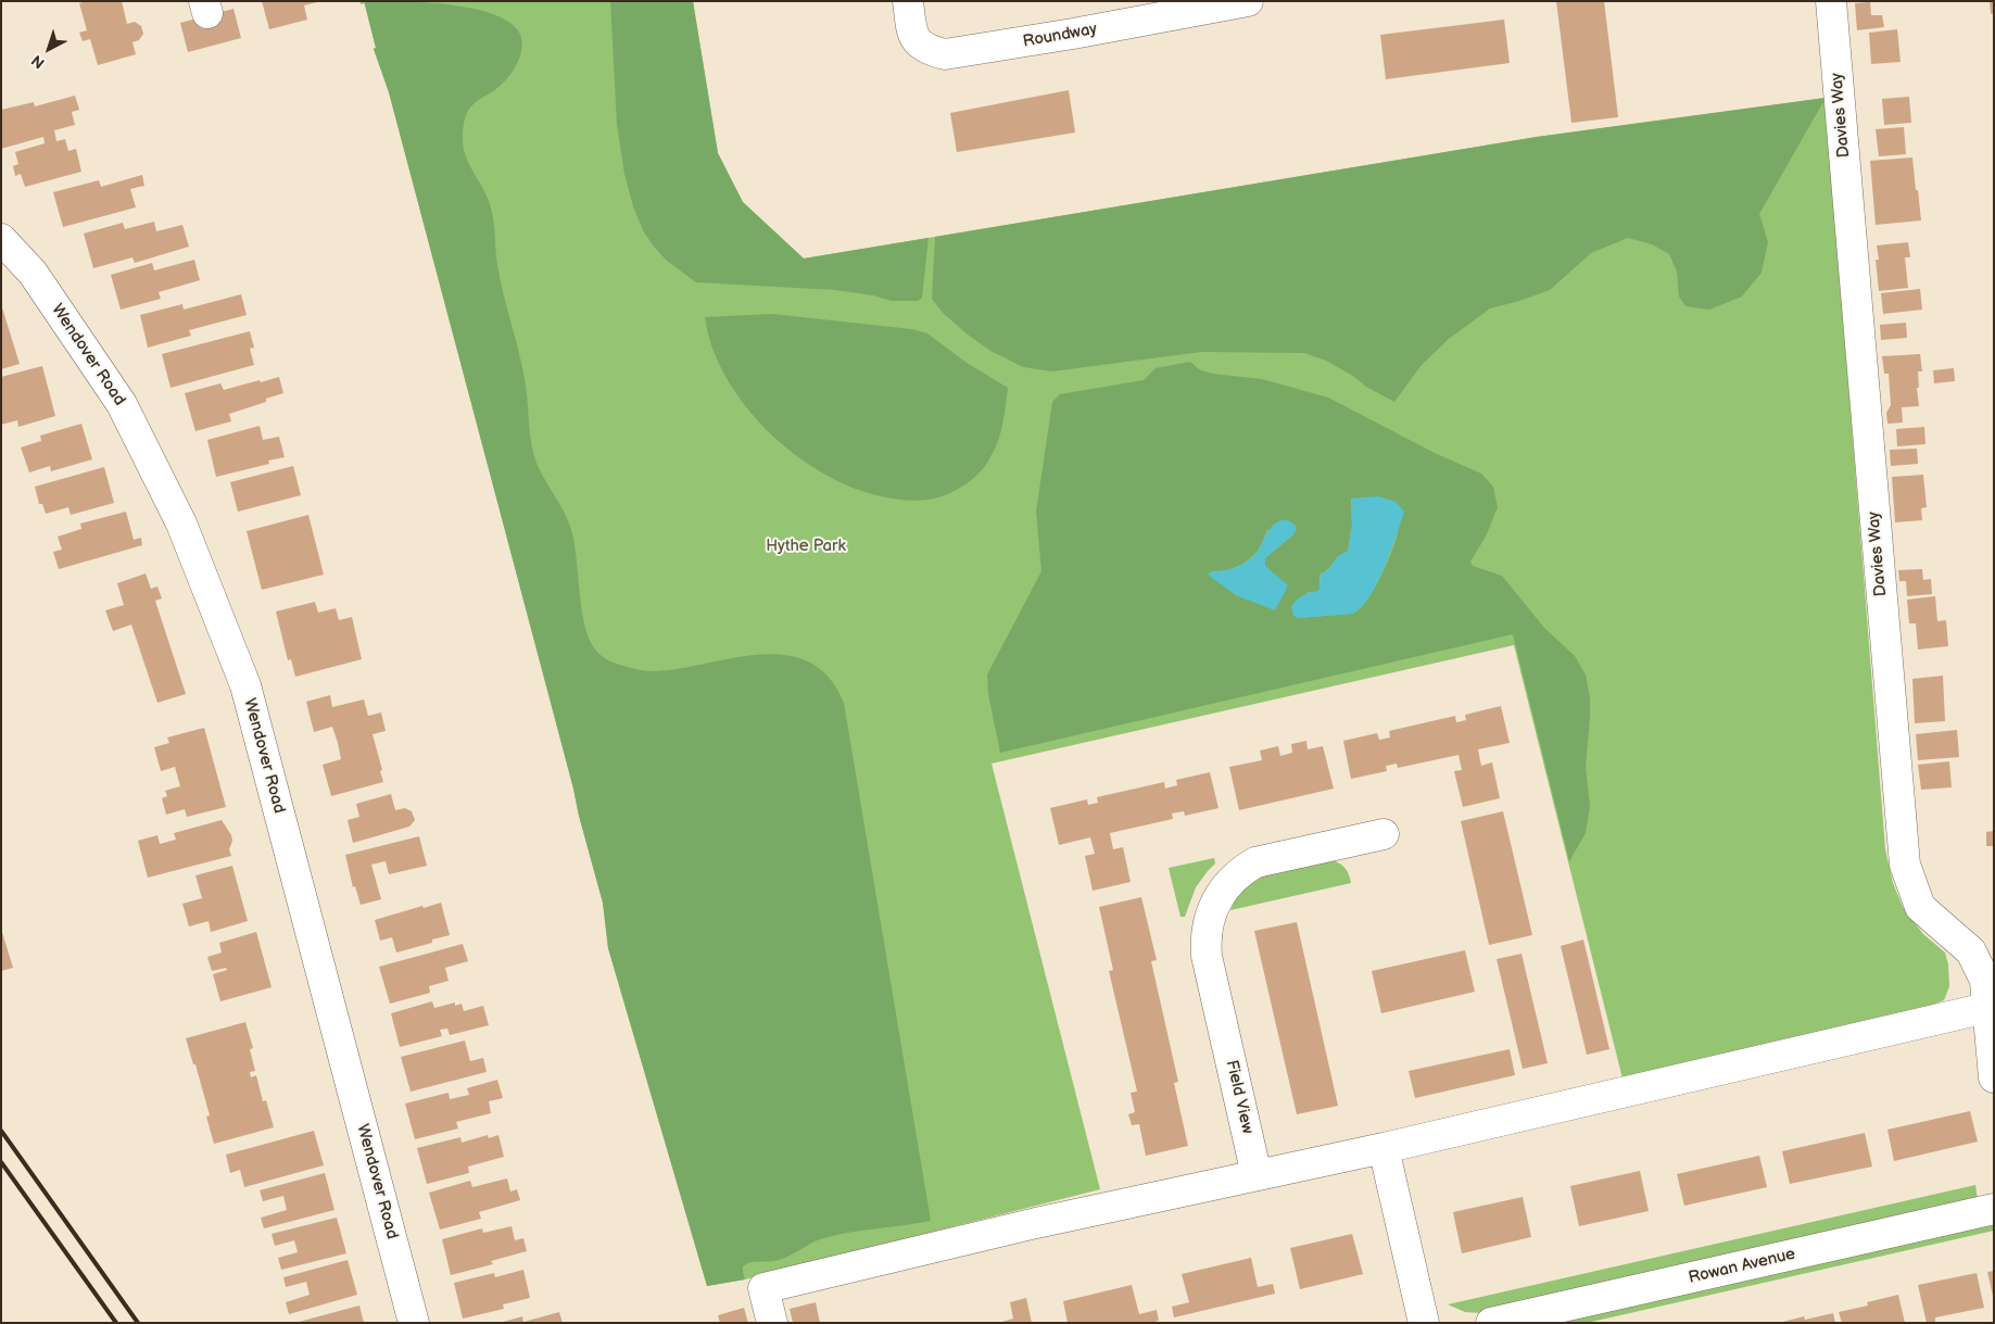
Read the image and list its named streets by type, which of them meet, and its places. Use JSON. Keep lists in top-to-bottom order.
{
  "streets": {
    "street": [
      "Roundway",
      "Davies Way",
      "Wendover Road",
      "Field View",
      "Rowan Avenue"
    ]
  },
  "parks": ["Hythe Park"],
  "north": "bottom left"
}
